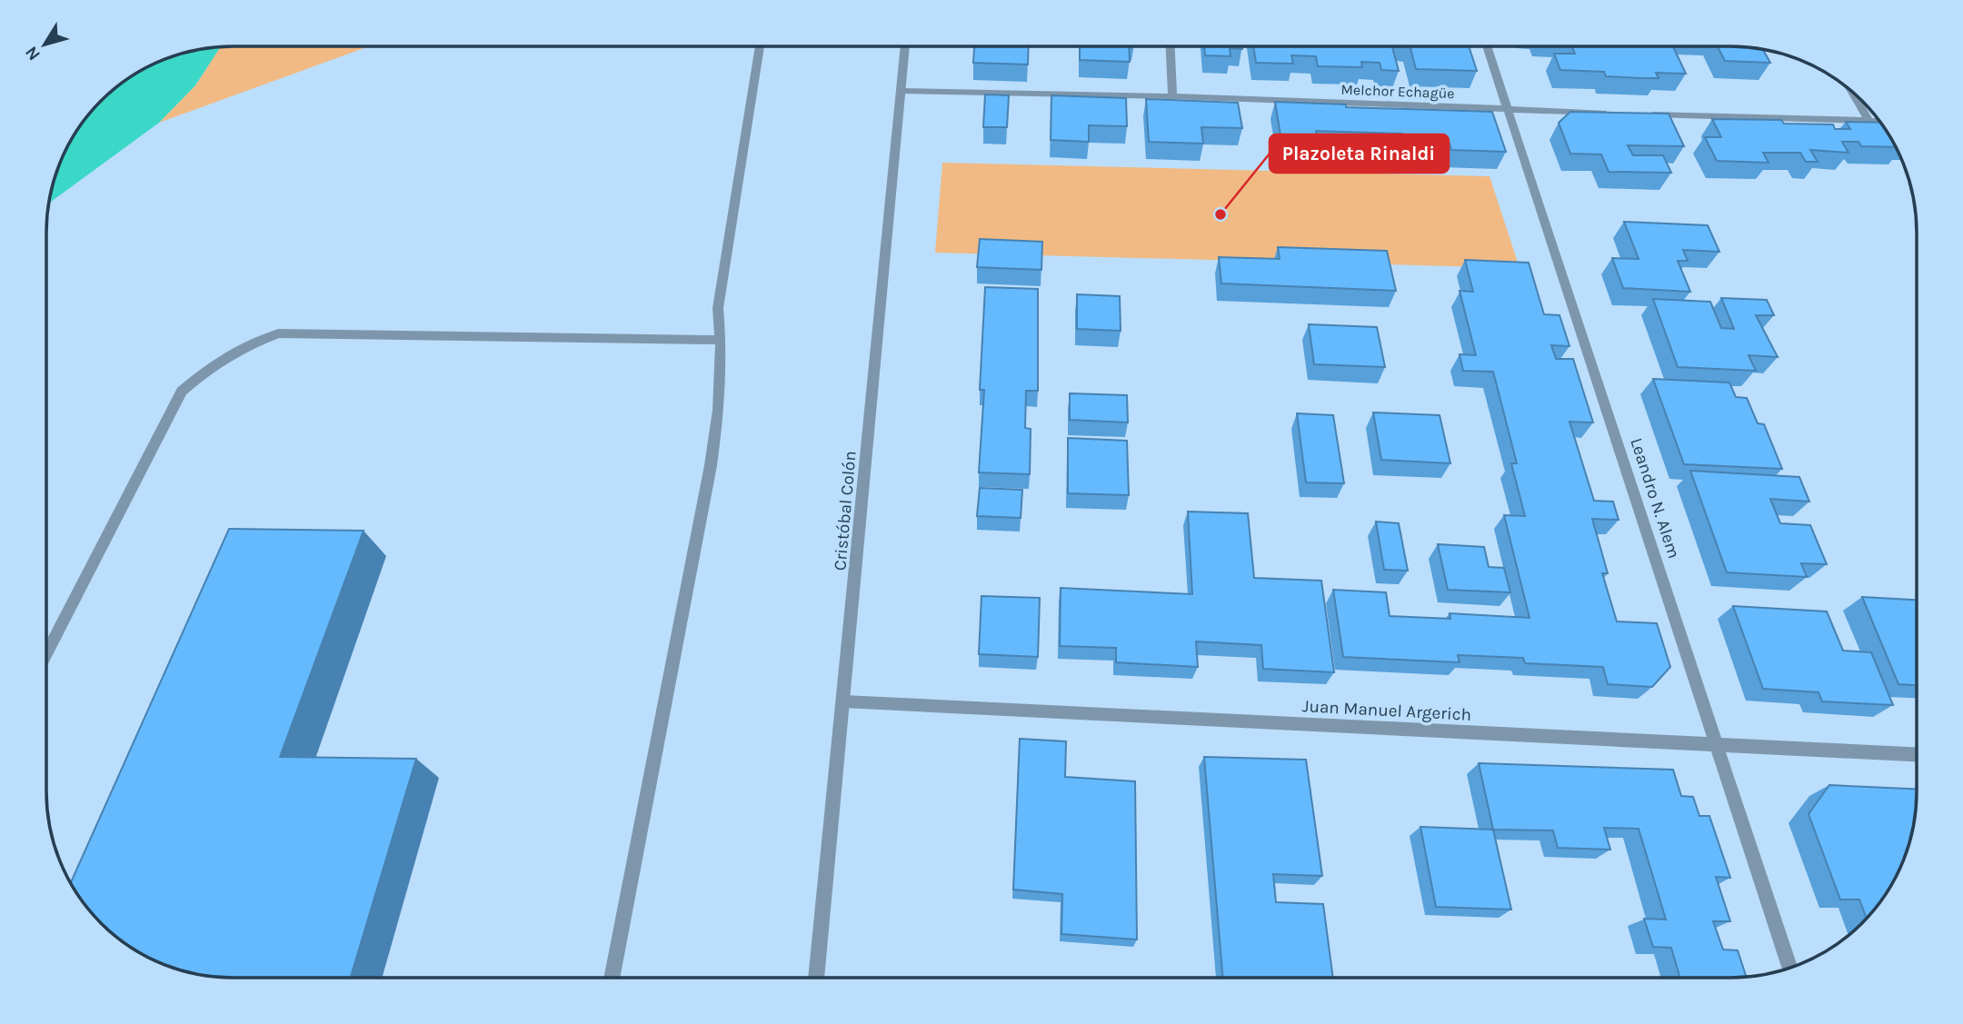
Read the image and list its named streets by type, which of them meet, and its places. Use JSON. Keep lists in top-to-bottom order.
{
  "streets": {
    "street": [
      "Melchor Echagüe",
      "Leandro N. Alem",
      "Cristóbal Colón",
      "Juan Manuel Argerich"
    ]
  },
  "crossings": [
    ["Melchor Echagüe", "Leandro N. Alem"],
    ["Melchor Echagüe", "Cristóbal Colón"],
    ["Leandro N. Alem", "Juan Manuel Argerich"],
    ["Cristóbal Colón", "Juan Manuel Argerich"]
  ],
  "places": ["Plazoleta Rinaldi"],
  "north": "bottom left"
}
